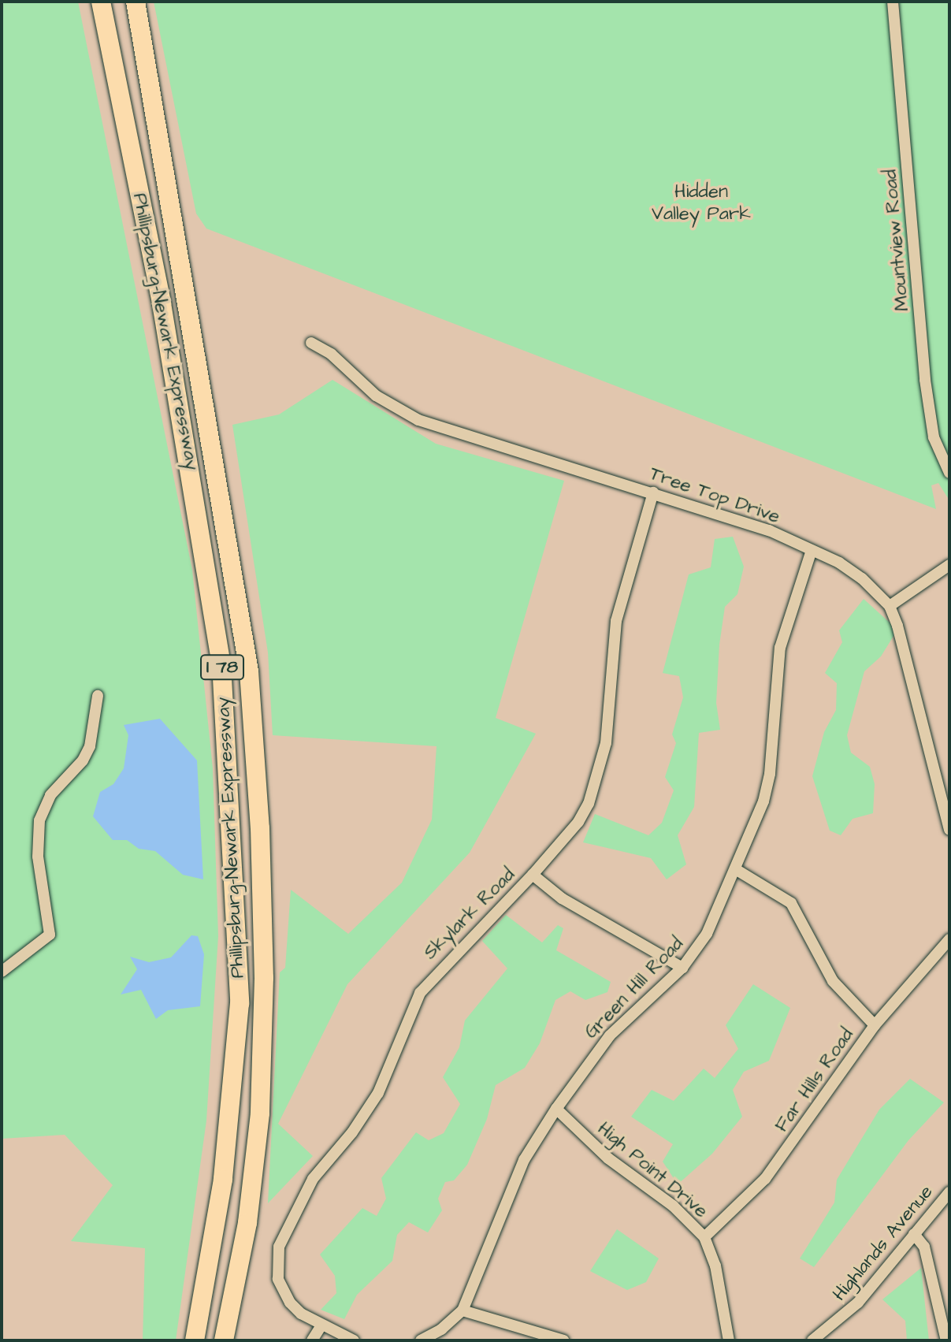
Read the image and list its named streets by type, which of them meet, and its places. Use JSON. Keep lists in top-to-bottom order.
{
  "streets": {
    "highway": ["Phillipsburg-Newark Expressway", "I 78"],
    "street": [
      "Mountview Road",
      "Tree Top Drive",
      "Skylark Road",
      "Green Hill Road",
      "Far Hills Road",
      "High Point Drive",
      "Highlands Avenue"
    ]
  },
  "crossings": [
    ["Tree Top Drive", "Skylark Road"],
    ["Tree Top Drive", "Green Hill Road"],
    ["Green Hill Road", "High Point Drive"],
    ["Far Hills Road", "High Point Drive"]
  ],
  "parks": ["Hidden Valley Park"]
}
